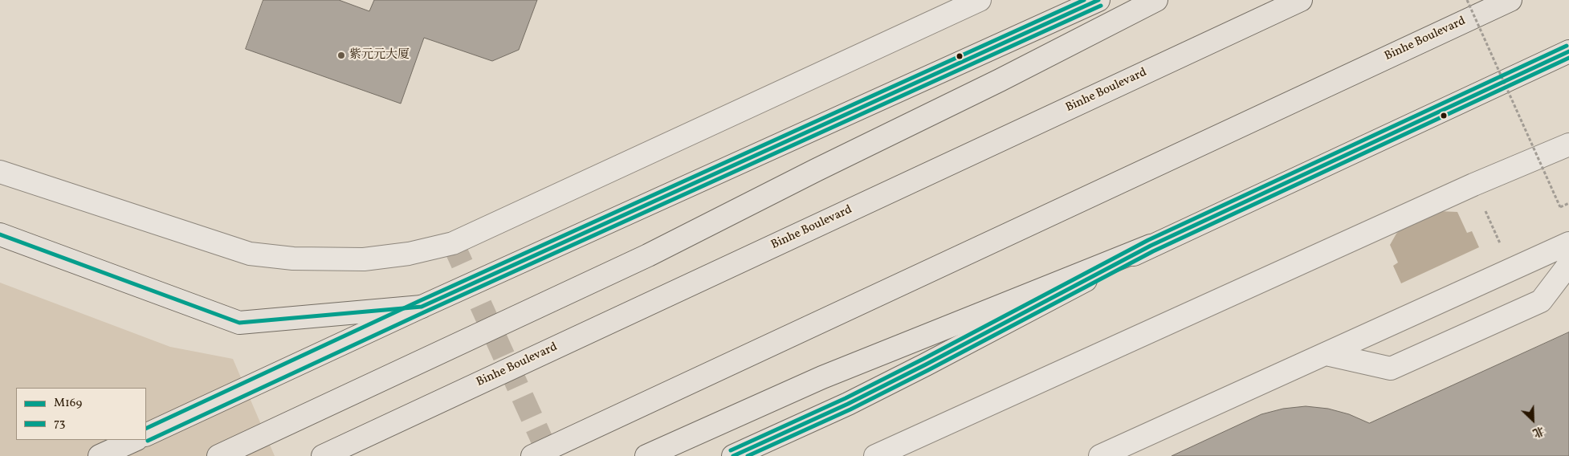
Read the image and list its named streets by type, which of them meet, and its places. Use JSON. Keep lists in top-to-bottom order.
{
  "streets": {
    "main road": ["Binhe Boulevard"]
  },
  "places": ["紫元元大厦"],
  "lines": ["transit line M169", "transit line 73"],
  "legend": ["M169", "73"],
  "north": "bottom right"
}
